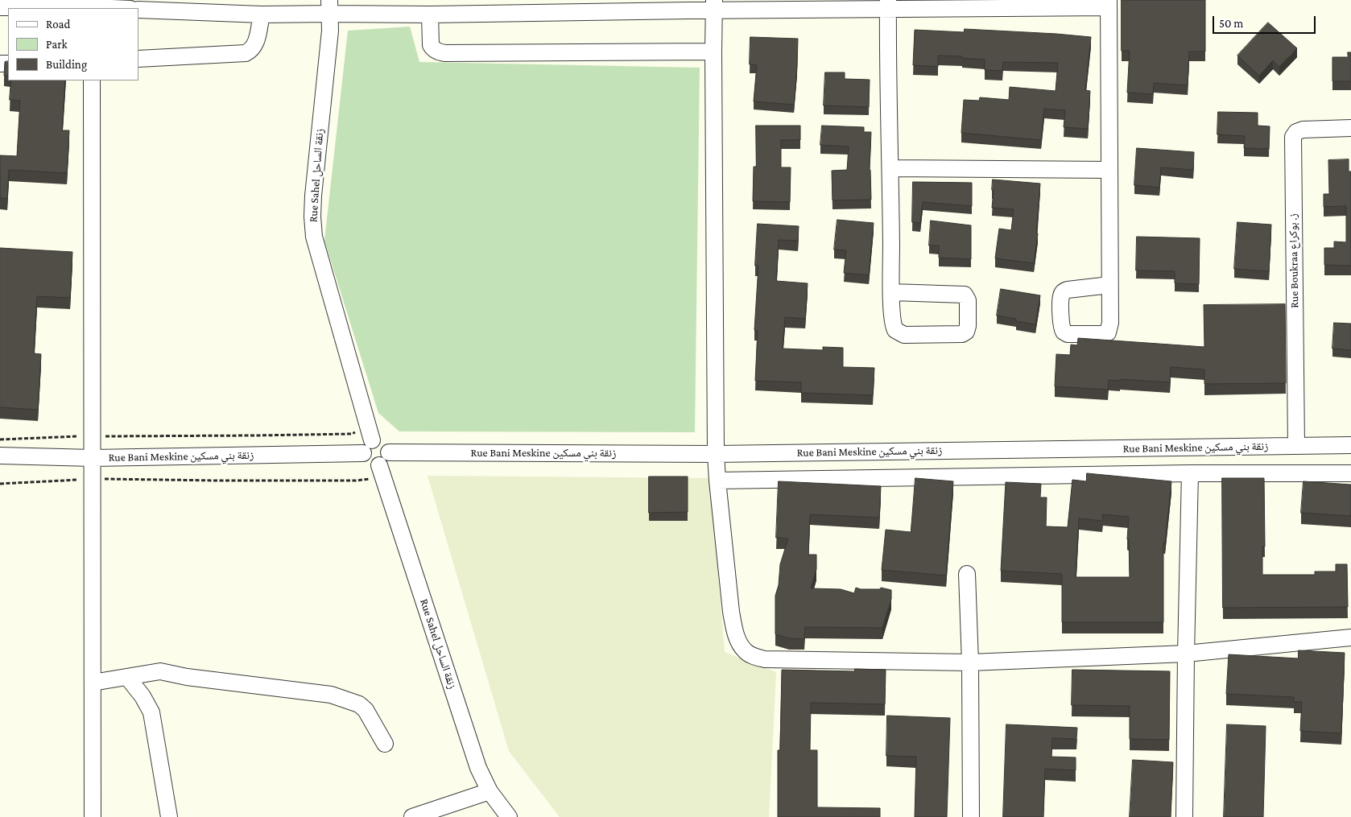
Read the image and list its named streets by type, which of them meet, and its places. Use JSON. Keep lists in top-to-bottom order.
{
  "streets": {
    "street": ["Rue Sahel زنقة الساحل", "Rue Boukraa ز. بوكراع", "Rue Bani Meskine زنقة بني مسكين"]
  },
  "crossings": [
    ["Rue Sahel زنقة الساحل", "Rue Bani Meskine زنقة بني مسكين"],
    ["Rue Boukraa ز. بوكراع", "Rue Bani Meskine زنقة بني مسكين"]
  ],
  "legend": ["Road", "Park", "Building"],
  "scale_bar": "50 m"
}
